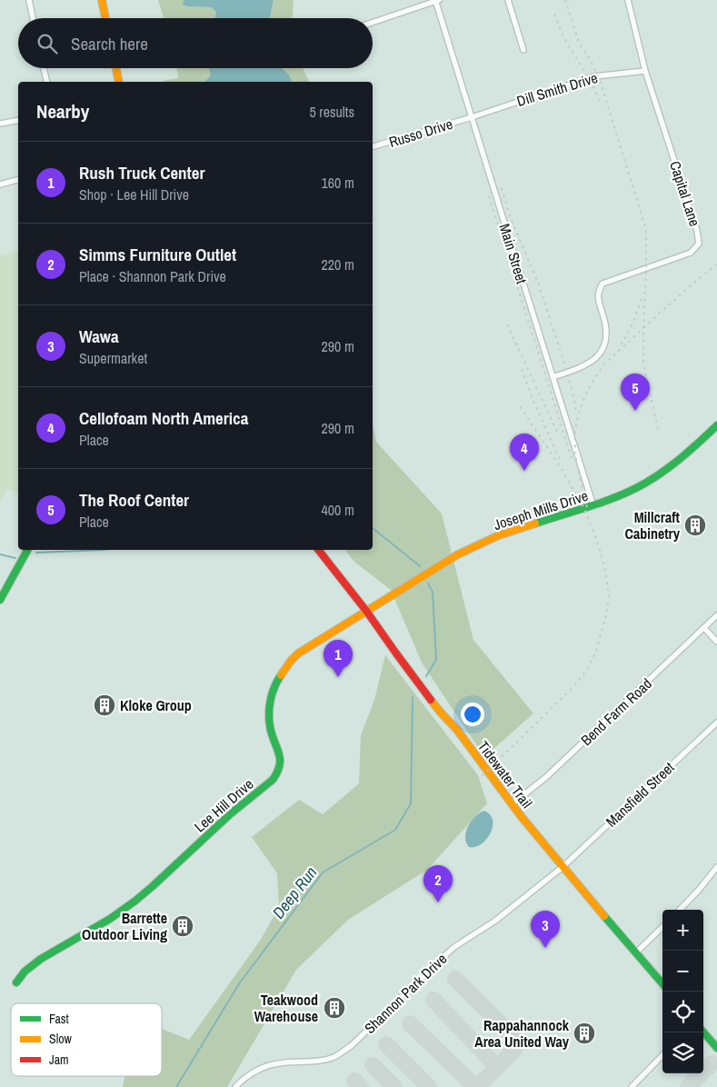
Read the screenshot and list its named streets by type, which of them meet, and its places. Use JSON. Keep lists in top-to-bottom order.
{
  "streets": {
    "street": [
      "Dill Smith Drive",
      "Russo Drive",
      "Capital Lane",
      "Main Street",
      "Joseph Mills Drive",
      "Bend Farm Road",
      "Tidewater Trail",
      "Mansfield Street",
      "Lee Hill Drive",
      "Shannon Park Drive"
    ]
  },
  "crossings": [
    ["Dill Smith Drive", "Russo Drive"],
    ["Dill Smith Drive", "Capital Lane"],
    ["Dill Smith Drive", "Main Street"],
    ["Russo Drive", "Main Street"],
    ["Capital Lane", "Main Street"],
    ["Main Street", "Joseph Mills Drive"],
    ["Joseph Mills Drive", "Tidewater Trail"],
    ["Joseph Mills Drive", "Lee Hill Drive"],
    ["Bend Farm Road", "Tidewater Trail"],
    ["Tidewater Trail", "Mansfield Street"],
    ["Tidewater Trail", "Lee Hill Drive"],
    ["Tidewater Trail", "Shannon Park Drive"],
    ["Mansfield Street", "Shannon Park Drive"]
  ],
  "water": ["Deep Run"],
  "places": {
    "building": [
      "Millcraft Cabinetry",
      "Kloke Group",
      "Barrette Outdoor Living",
      "Teakwood Warehouse",
      "Rappahannock Area United Way"
    ]
  },
  "legend": ["Fast", "Slow", "Jam"],
  "page": {
    "search": "Search here",
    "heading": ["Nearby", "5 results"],
    "list": [
      {
        "mark": "1",
        "name": "Rush Truck Center",
        "note": "Shop · Lee Hill Drive",
        "value": "160 m"
      },
      {
        "mark": "2",
        "name": "Simms Furniture Outlet",
        "note": "Place · Shannon Park Drive",
        "value": "220 m"
      },
      {
        "mark": "3",
        "name": "Wawa",
        "note": "Supermarket",
        "value": "290 m"
      },
      {
        "mark": "4",
        "name": "Cellofoam North America",
        "note": "Place",
        "value": "290 m"
      },
      {
        "mark": "5",
        "name": "The Roof Center",
        "note": "Place",
        "value": "400 m"
      }
    ],
    "pins": [
      "5",
      "4",
      "1",
      "2",
      "3"
    ],
    "map_buttons": ["+", "−"]
  }
}
